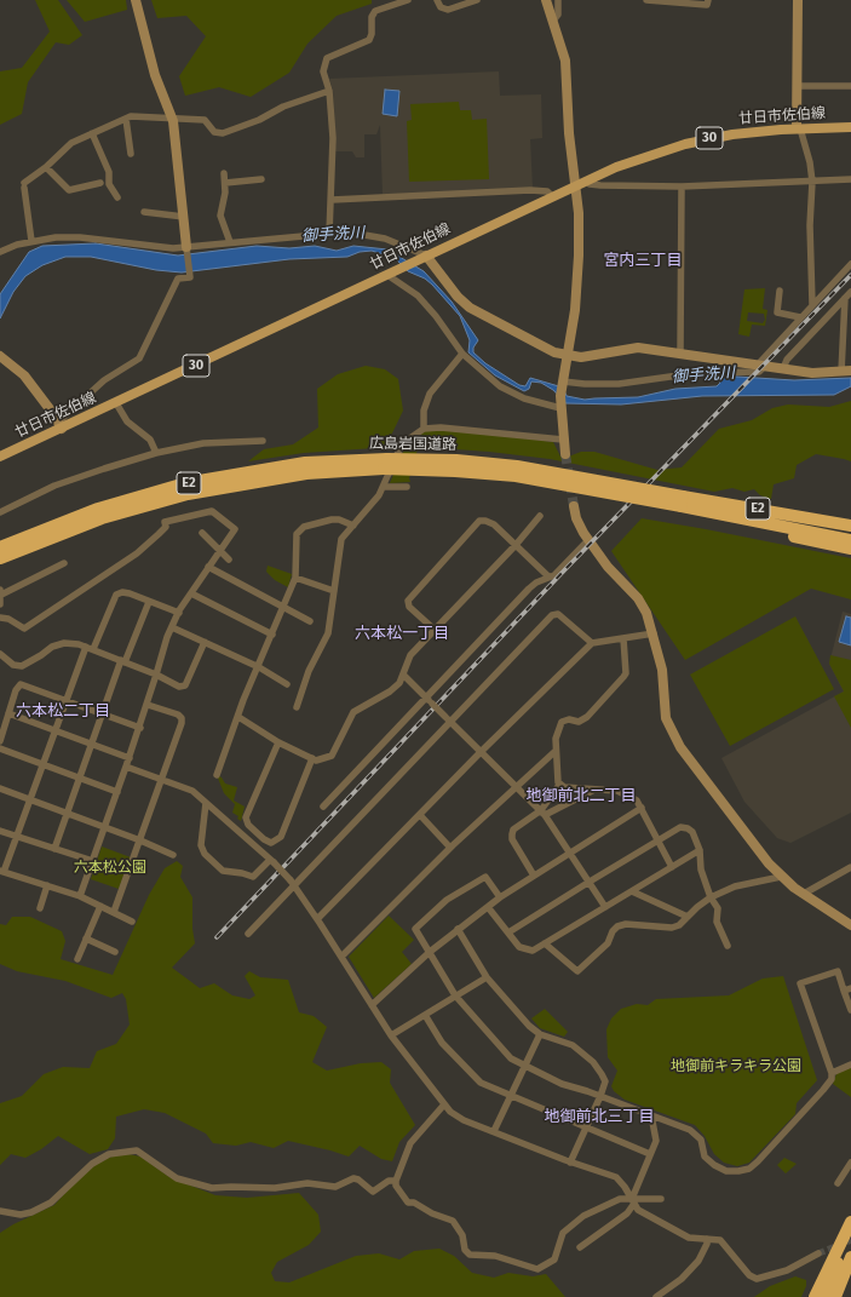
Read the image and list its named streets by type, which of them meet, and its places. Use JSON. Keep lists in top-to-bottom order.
{
  "streets": {
    "highway": ["広島岩国道路", "E2"],
    "main road": ["廿日市佐伯線", "30"]
  },
  "districts": [
    "宮内三丁目",
    "六本松一丁目",
    "六本松二丁目",
    "地御前北二丁目",
    "地御前北三丁目"
  ],
  "water": ["御手洗川"],
  "parks": ["六本松公園", "地御前キラキラ公園"]
}
